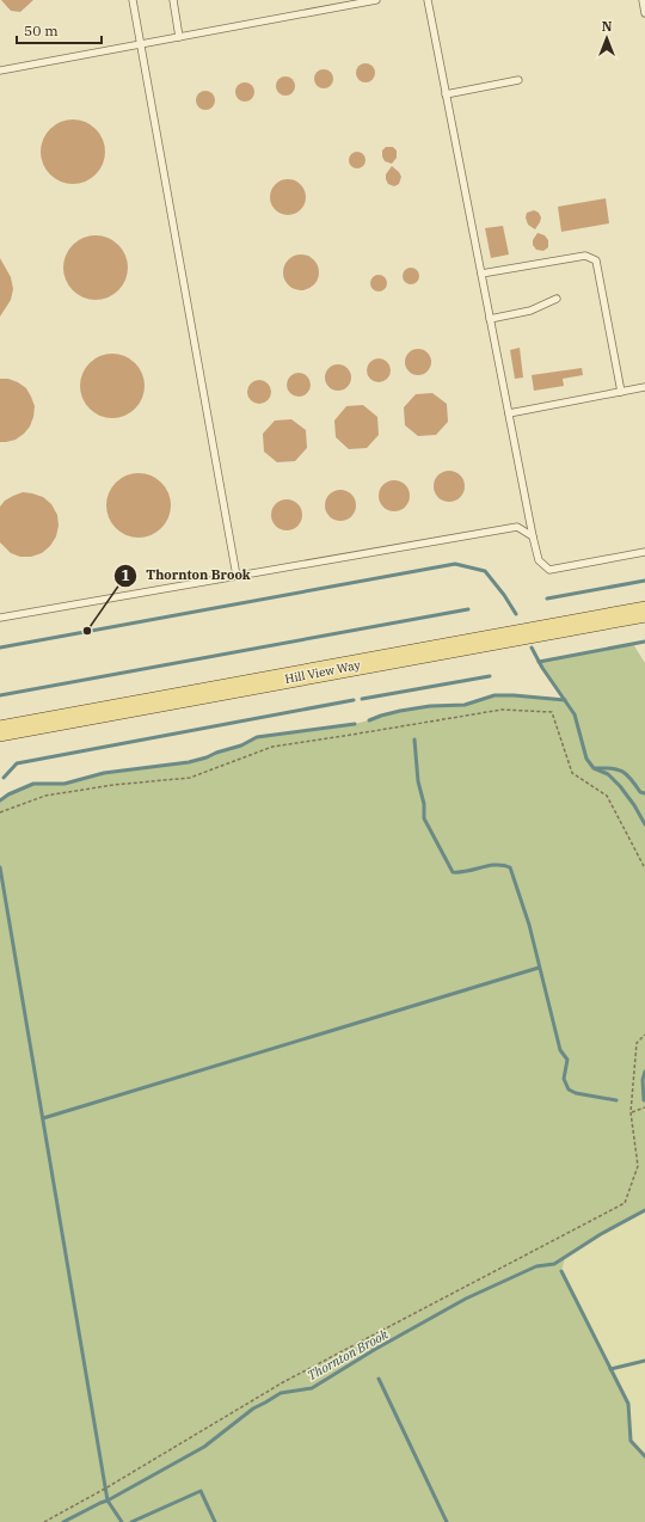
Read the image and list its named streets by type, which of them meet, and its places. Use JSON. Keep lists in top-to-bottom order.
{
  "streets": {
    "main road": ["Hill View Way"]
  },
  "water": ["Thornton Brook"],
  "places": ["Thornton Brook"],
  "scale_bar": "50 m",
  "north": "top"
}
